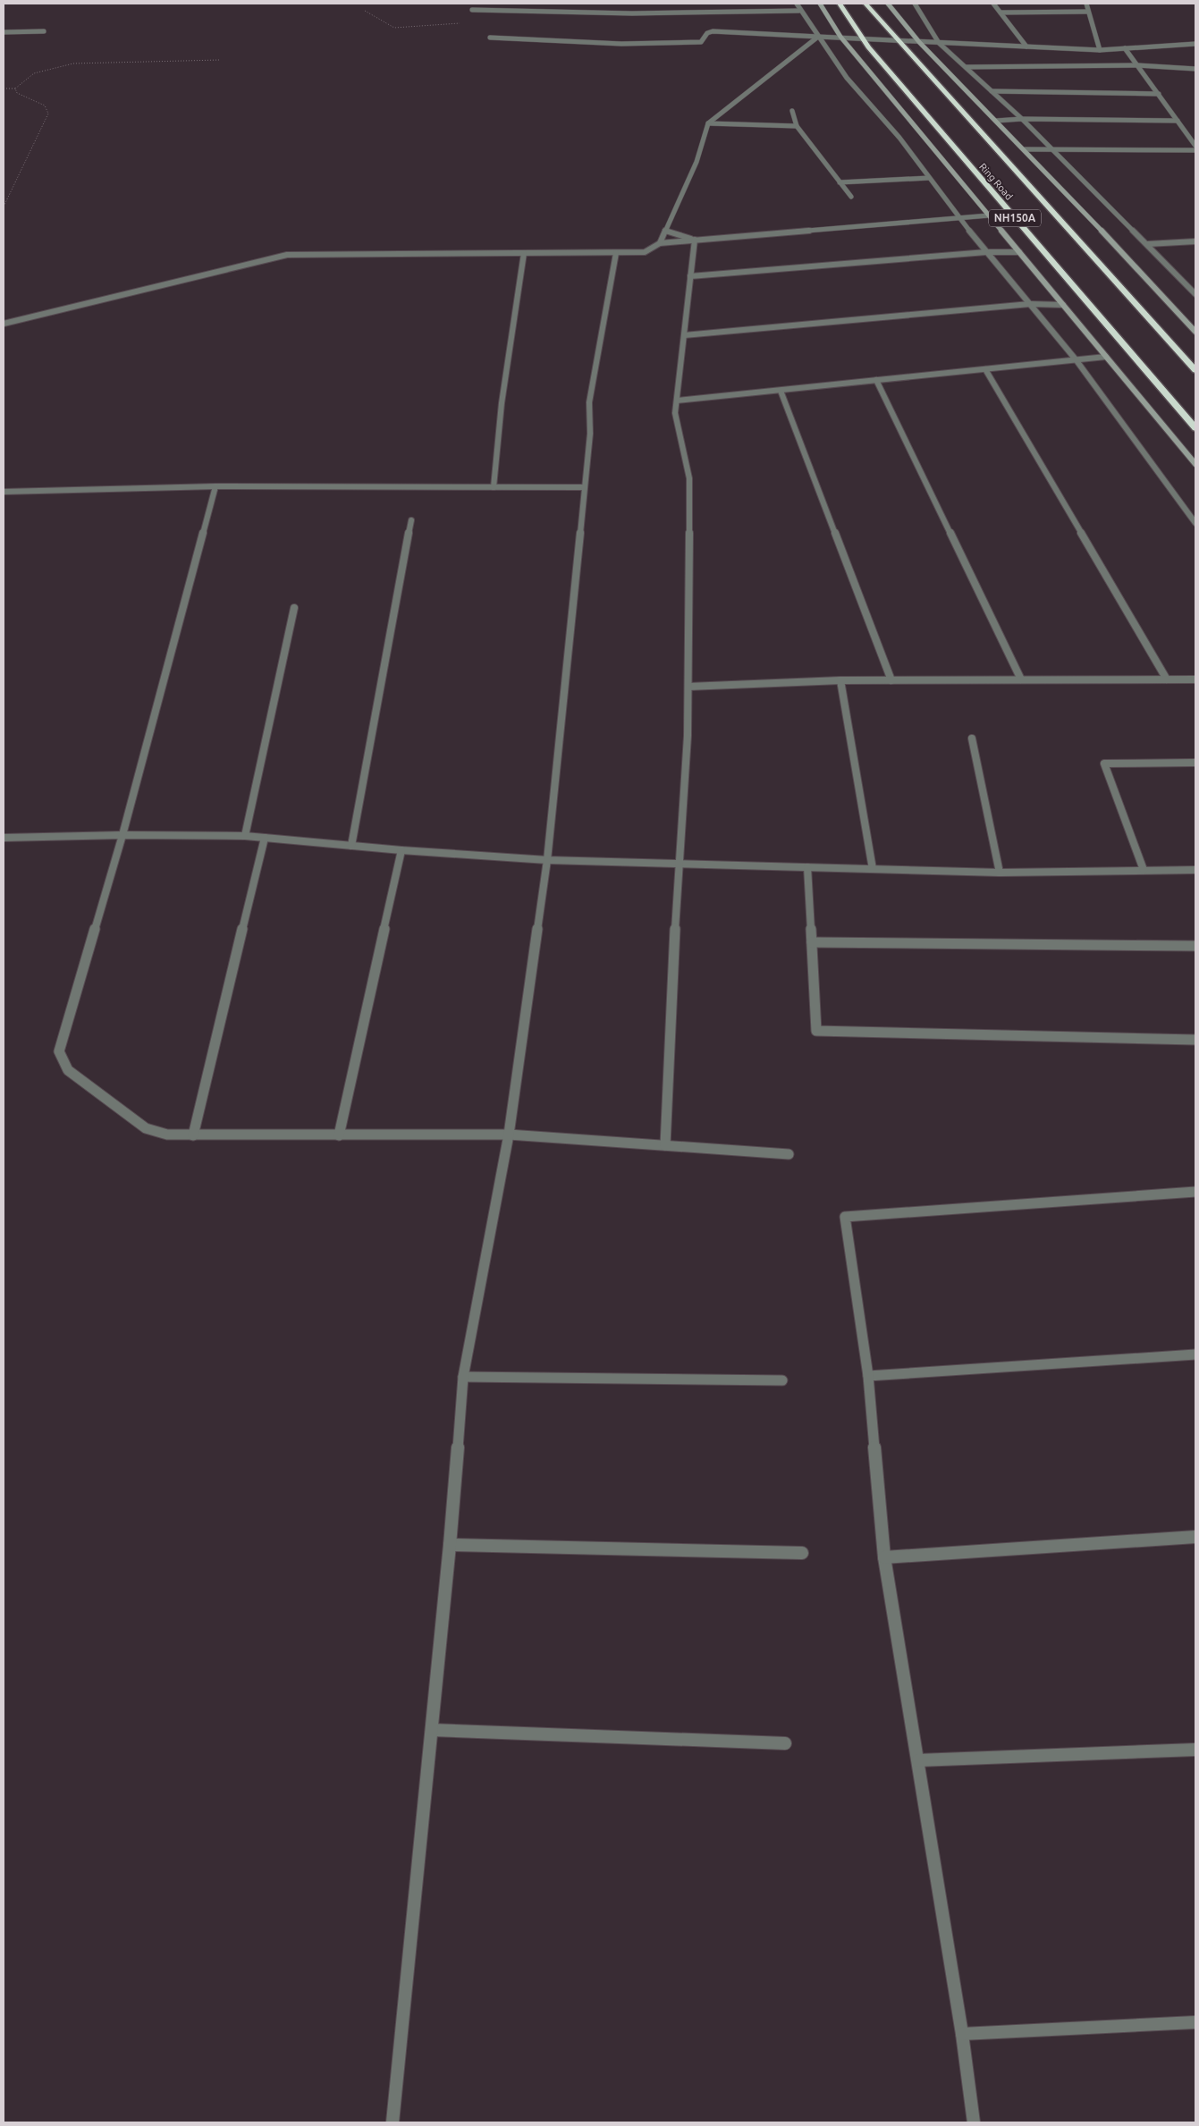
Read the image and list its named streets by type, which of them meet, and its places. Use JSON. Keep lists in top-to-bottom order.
{
  "streets": {
    "highway": ["Ring Road", "NH150A"]
  }
}
